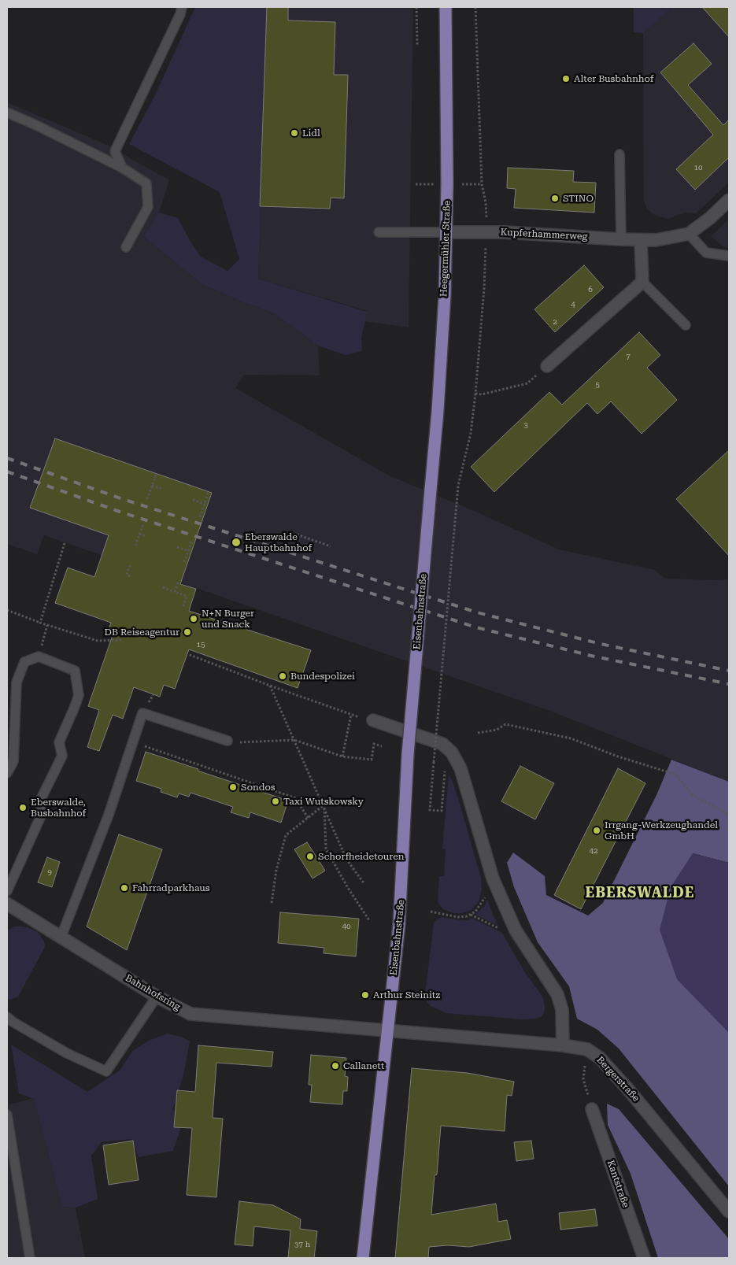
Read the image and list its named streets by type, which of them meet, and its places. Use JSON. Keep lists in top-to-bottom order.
{
  "streets": {
    "main road": ["Heegermühler Straße", "Eisenbahnstraße"],
    "street": [
      "Kupferhammerweg",
      "Bahnhofsring",
      "Bergerstraße",
      "Kantstraße"
    ]
  },
  "crossings": [
    ["Kupferhammerweg", "Heegermühler Straße"],
    ["Heegermühler Straße", "Eisenbahnstraße"],
    ["Eisenbahnstraße", "Bahnhofsring"],
    ["Eisenbahnstraße", "Bergerstraße"],
    ["Bahnhofsring", "Bergerstraße"]
  ],
  "districts": ["EBERSWALDE"],
  "places": [
    "Alter Busbahnhof",
    "Lidl",
    "STINO",
    "Eberswalde Hauptbahnhof",
    "N+N Burger und Snack",
    "DB Reiseagentur",
    "Bundespolizei",
    "Sondos",
    "Taxi Wutskowsky",
    "Eberswalde, Busbahnhof",
    "Irrgang-Werkzeughandel GmbH",
    "Schorfheidetouren",
    "Fahrradparkhaus",
    "Arthur Steinitz",
    "Callanett"
  ],
  "house_numbers": [
    "10",
    "6",
    "4",
    "2",
    "7",
    "5",
    "3",
    "15",
    "42",
    "9",
    "40",
    "37 h"
  ]
}
